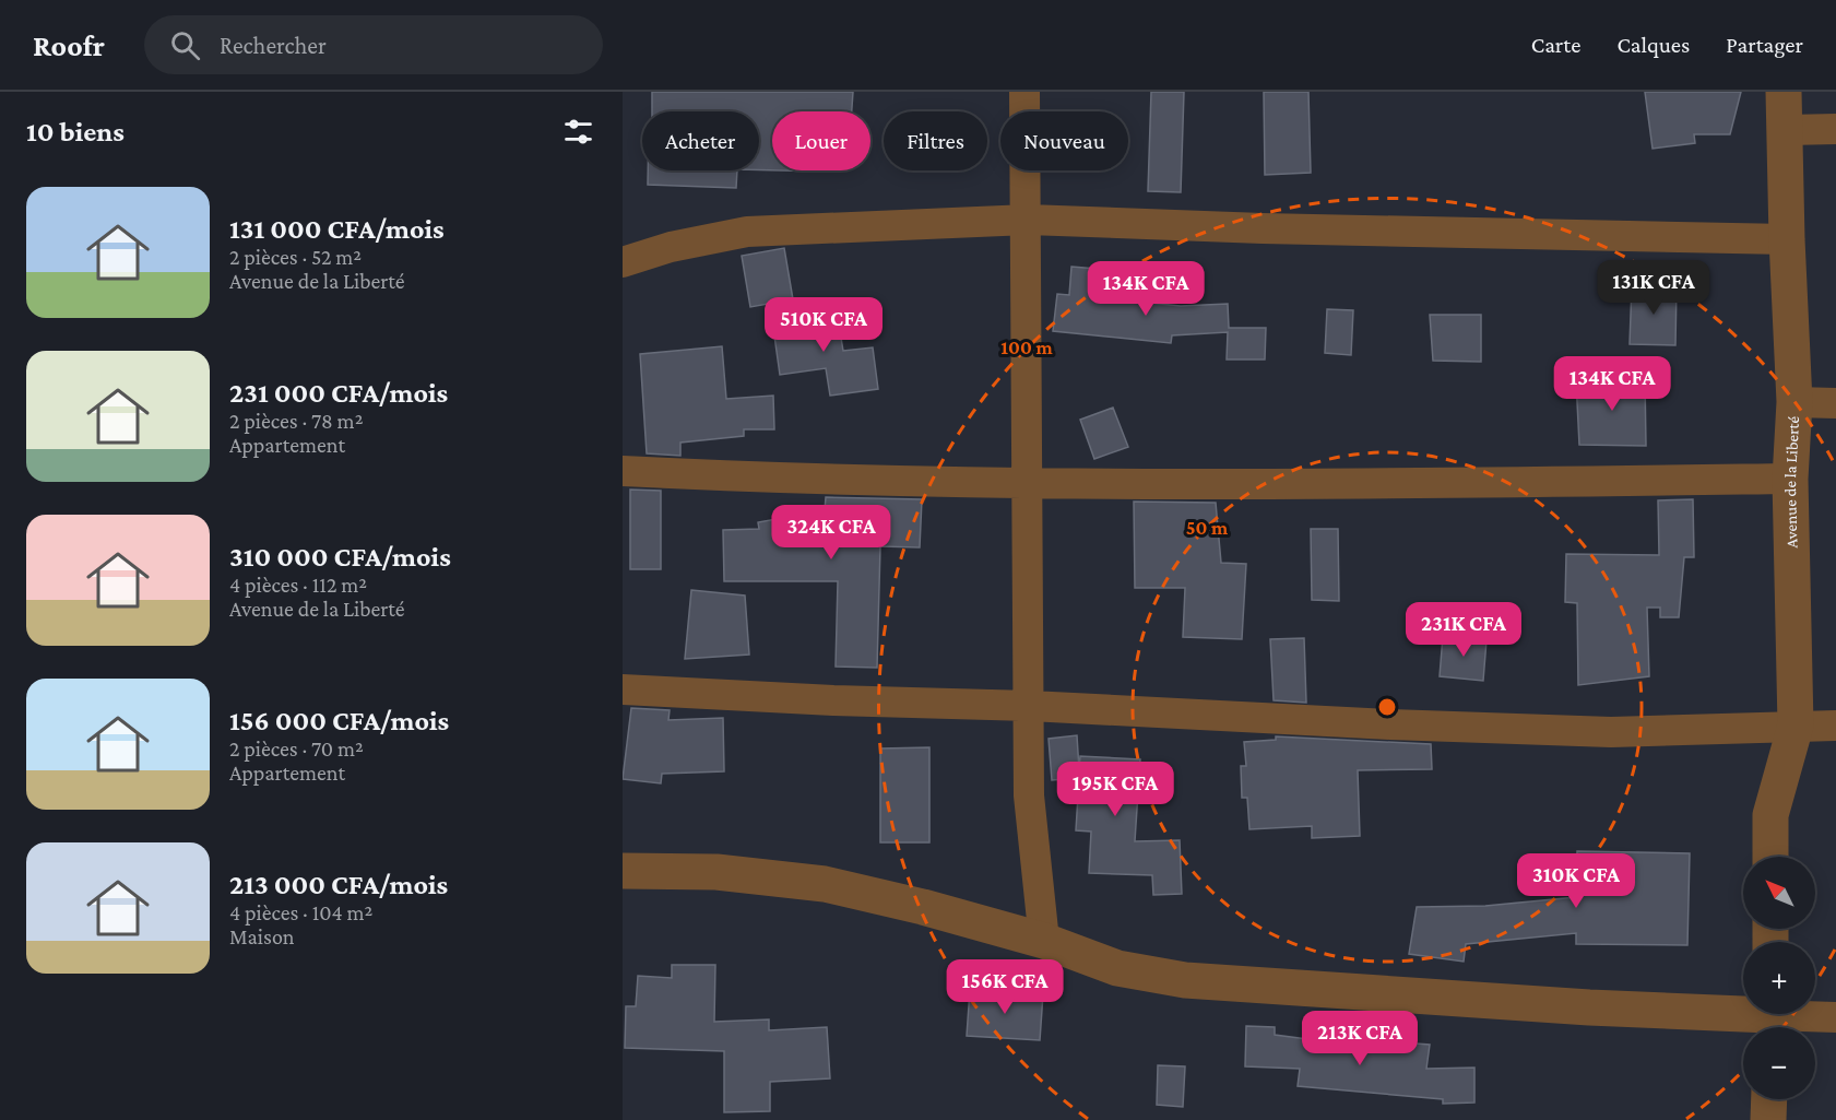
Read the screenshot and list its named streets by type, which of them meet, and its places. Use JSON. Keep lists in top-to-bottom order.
{
  "streets": {
    "street": ["Avenue de la Liberté"]
  },
  "north": "top left",
  "page": {
    "header": "Roofr",
    "search": "Rechercher",
    "nav": ["Carte", "Calques", "Partager"],
    "heading": "10 biens",
    "chip": [
      "Acheter",
      "Louer",
      "Filtres",
      "Nouveau"
    ],
    "list": [
      {
        "name": "131 000 CFA/mois",
        "note": "2 pièces · 52 m² · Avenue de la Liberté"
      },
      {
        "name": "231 000 CFA/mois",
        "note": "2 pièces · 78 m² · Appartement"
      },
      {
        "name": "310 000 CFA/mois",
        "note": "4 pièces · 112 m² · Avenue de la Liberté"
      },
      {
        "name": "156 000 CFA/mois",
        "note": "2 pièces · 70 m² · Appartement"
      },
      {
        "name": "213 000 CFA/mois",
        "note": "4 pièces · 104 m² · Maison"
      }
    ],
    "price": [
      "131K CFA",
      "134K CFA",
      "510K CFA",
      "134K CFA",
      "324K CFA",
      "231K CFA",
      "195K CFA",
      "310K CFA",
      "156K CFA",
      "213K CFA"
    ],
    "map_buttons": ["+", "−"]
  },
  "rings": ["100 m", "50 m"]
}
